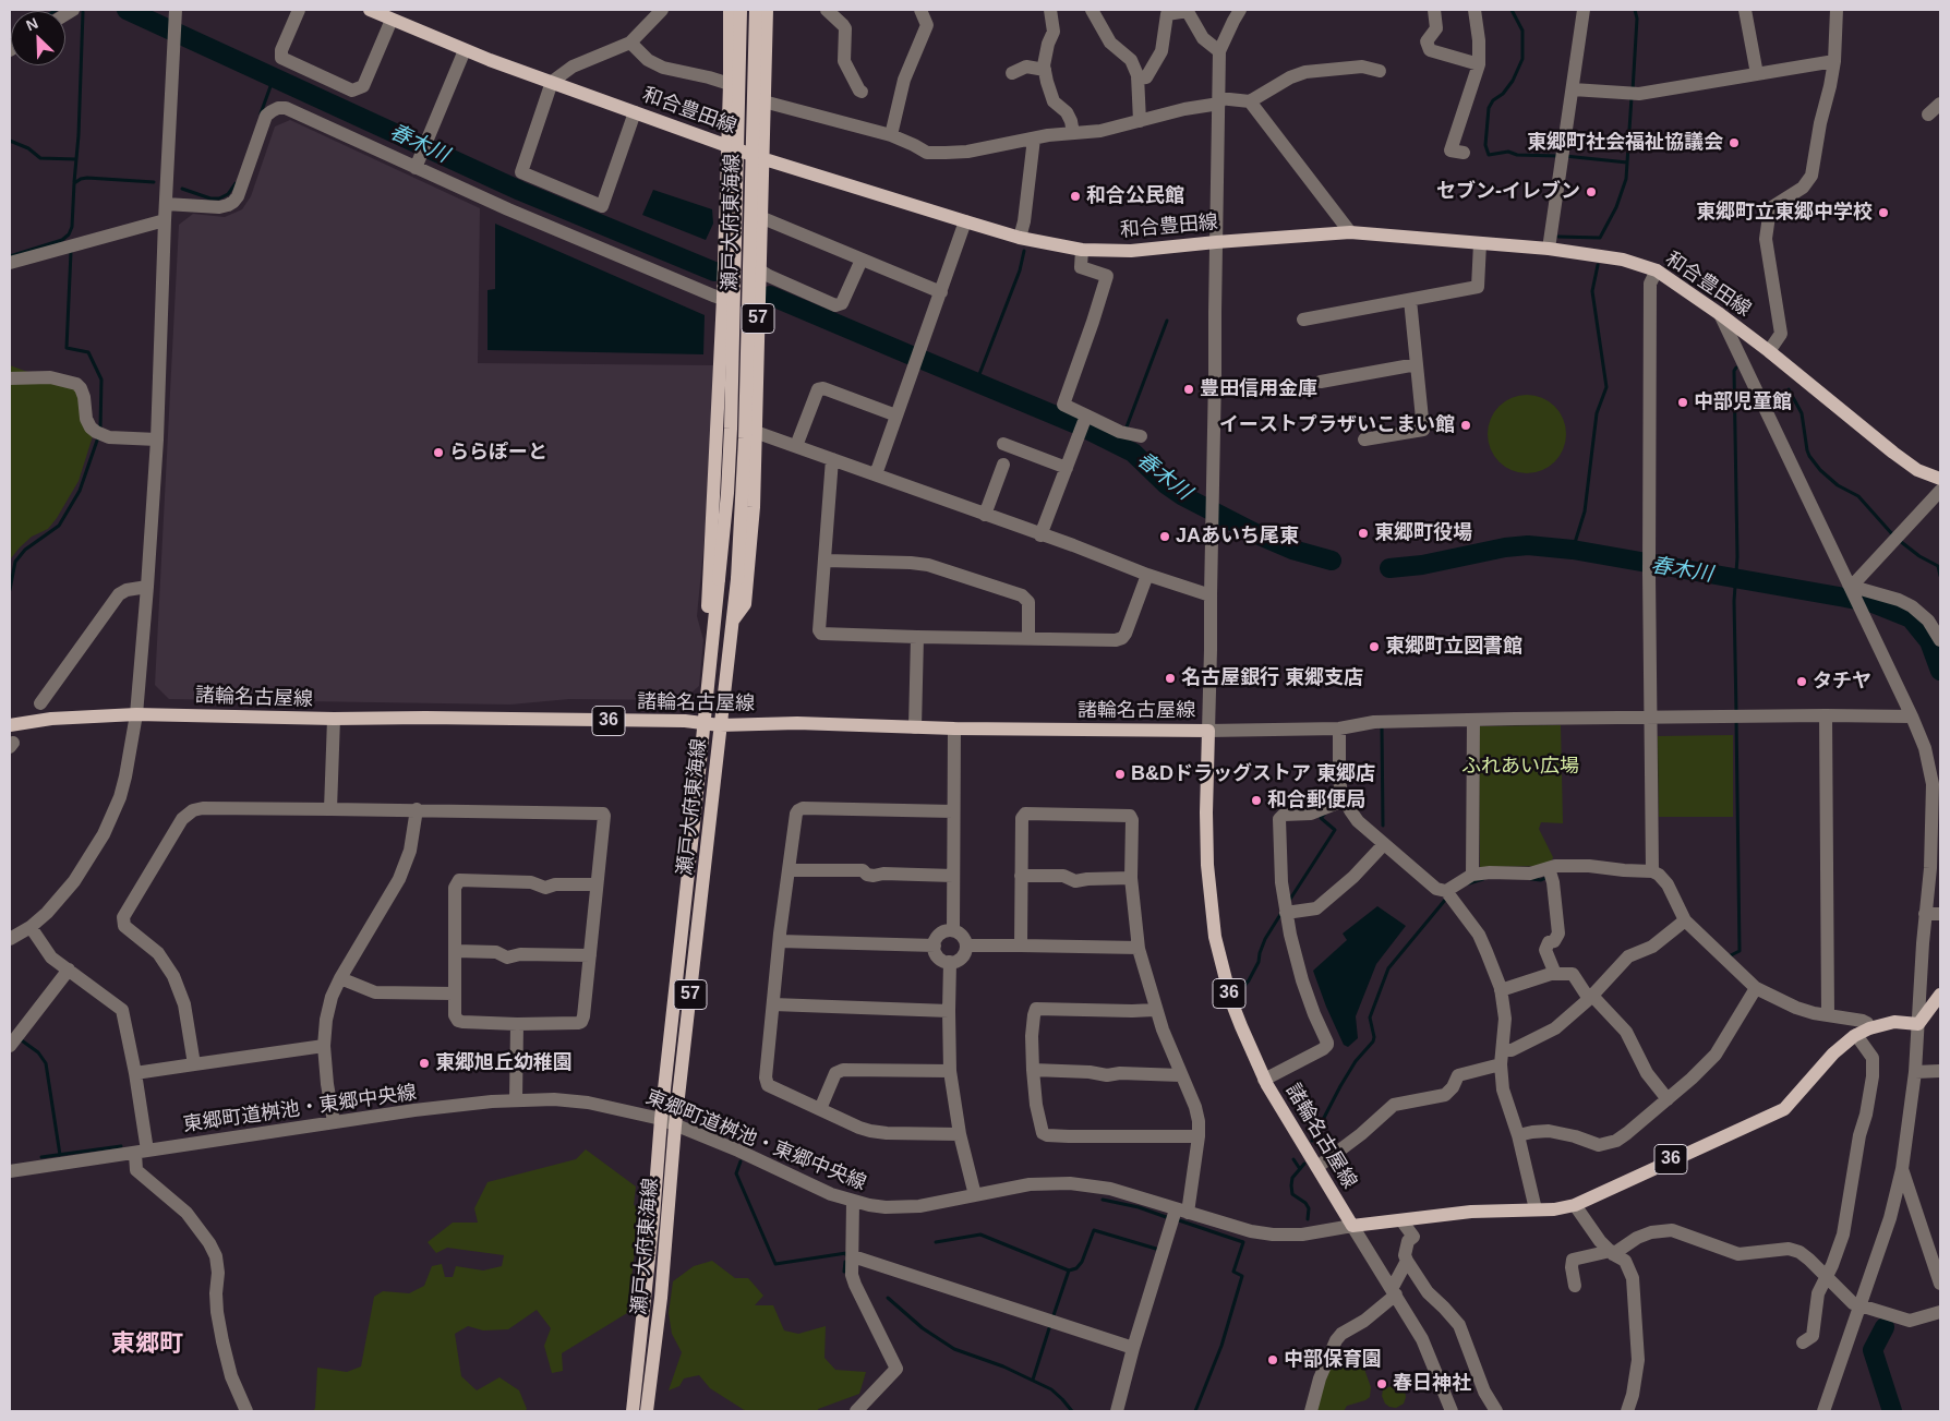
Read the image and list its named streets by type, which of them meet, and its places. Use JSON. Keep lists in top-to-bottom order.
{
  "streets": {
    "main road": [
      "和合豊田線",
      "瀬戸大府東海線",
      "57",
      "諸輪名古屋線",
      "36"
    ],
    "street": ["東郷町道桝池・東郷中央線"]
  },
  "crossings": [
    ["和合豊田線", "57"],
    ["瀬戸大府東海線", "57"],
    ["瀬戸大府東海線", "諸輪名古屋線"],
    ["瀬戸大府東海線", "東郷町道桝池・東郷中央線"],
    ["諸輪名古屋線", "36"],
    ["諸輪名古屋線", "東郷町道桝池・東郷中央線"],
    ["36", "東郷町道桝池・東郷中央線"]
  ],
  "districts": ["東郷町"],
  "water": ["春木川"],
  "parks": ["ふれあい広場"],
  "places": [
    "東郷町社会福祉協議会",
    "セブン-イレブン",
    "和合公民館",
    "東郷町立東郷中学校",
    "豊田信用金庫",
    "中部児童館",
    "イーストプラザいこまい館",
    "ららぽーと",
    "東郷町役場",
    "JAあいち尾東",
    "東郷町立図書館",
    "名古屋銀行 東郷支店",
    "タチヤ",
    "B&Dドラッグストア 東郷店",
    "和合郵便局",
    "東郷旭丘幼稚園",
    "中部保育園",
    "春日神社"
  ],
  "north": "top left"
}
